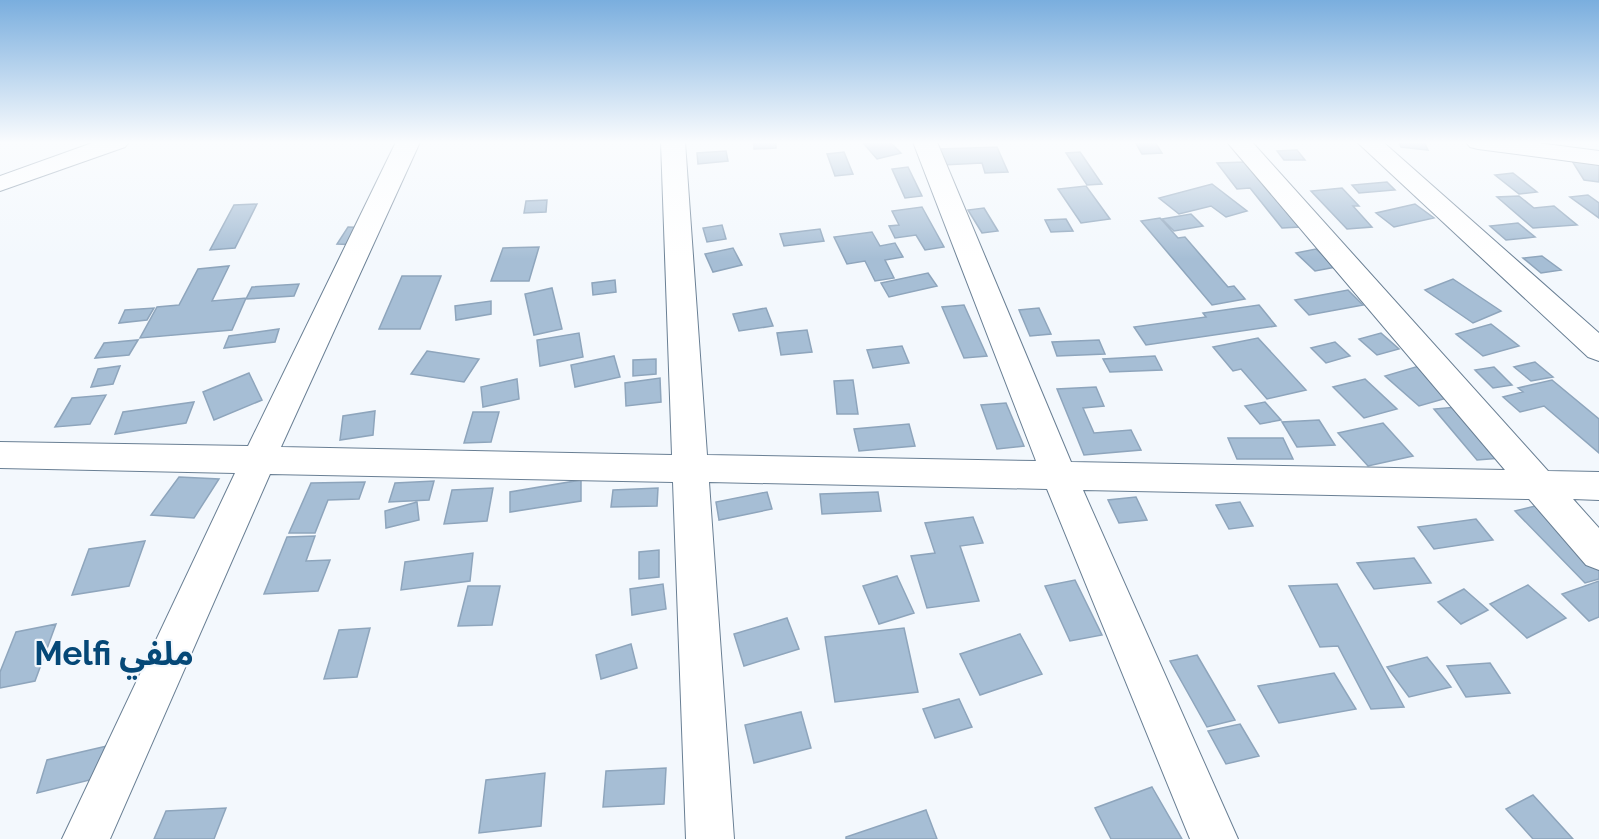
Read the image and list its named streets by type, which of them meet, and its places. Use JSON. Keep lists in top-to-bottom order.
{
  "districts": ["Melfi ملفي"]
}
